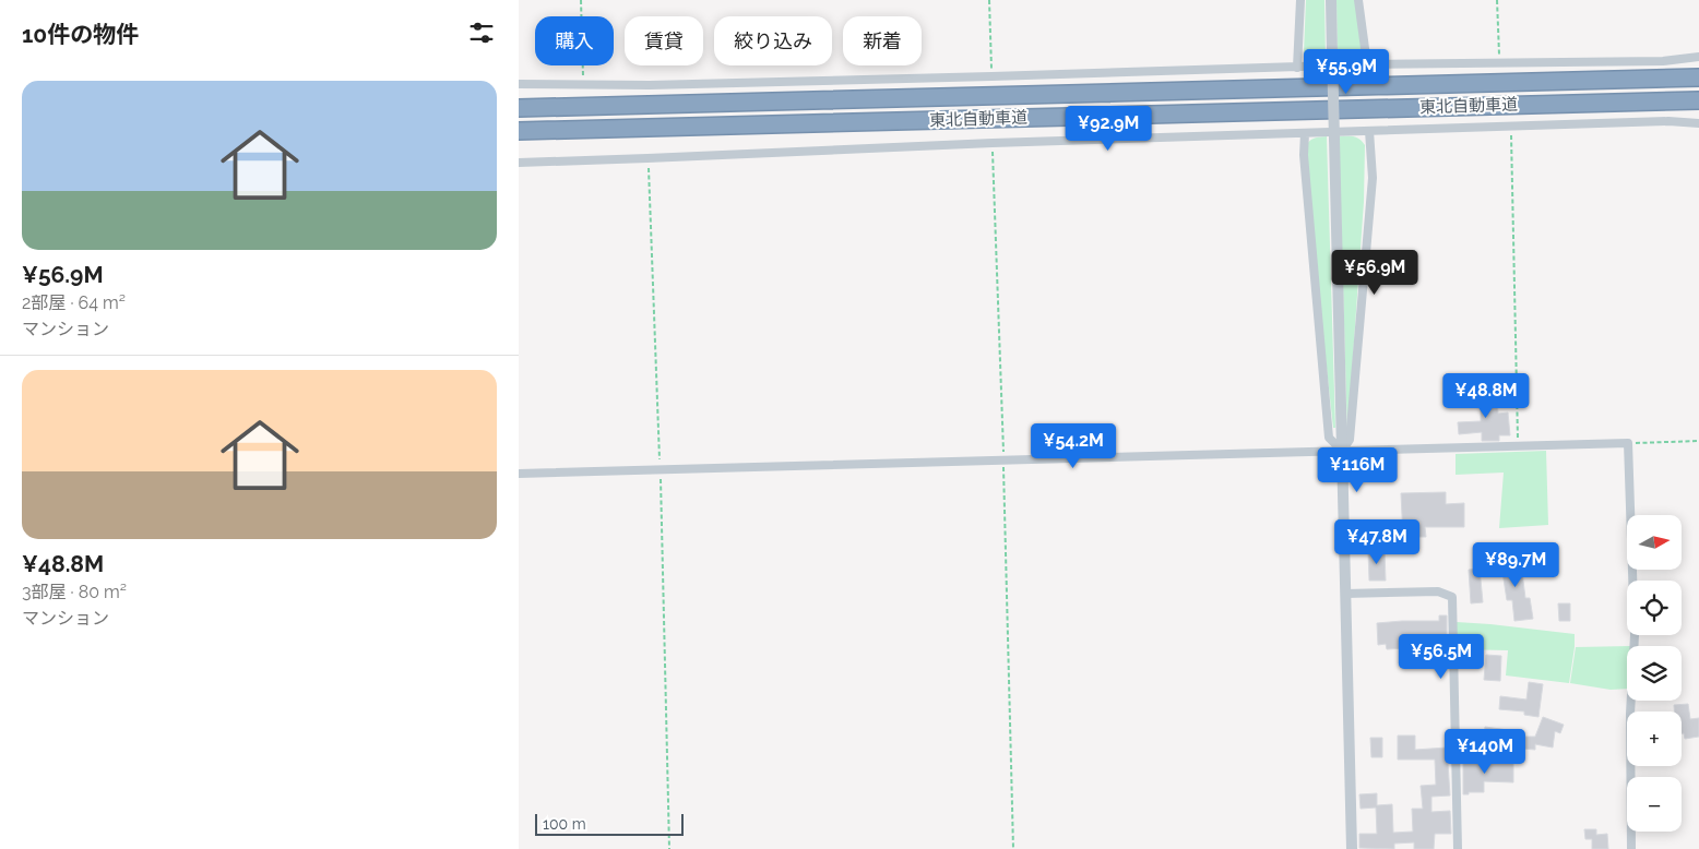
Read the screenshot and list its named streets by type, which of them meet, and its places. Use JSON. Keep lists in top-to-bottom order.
{
  "streets": {
    "highway": ["東北自動車道"]
  },
  "scale_bar": "100 m",
  "north": "right",
  "page": {
    "heading": "10件の物件",
    "chip": [
      "購入",
      "賃貸",
      "絞り込み",
      "新着"
    ],
    "price": [
      "¥55.9M",
      "¥92.9M",
      "¥56.9M",
      "¥48.8M",
      "¥54.2M",
      "¥116M",
      "¥47.8M",
      "¥89.7M",
      "¥56.5M",
      "¥140M"
    ],
    "list": [
      {
        "name": "¥56.9M",
        "note": "2部屋 · 64 m² · マンション"
      },
      {
        "name": "¥48.8M",
        "note": "3部屋 · 80 m² · マンション"
      }
    ],
    "map_buttons": ["+", "−"],
    "scale": "100 m"
  }
}
